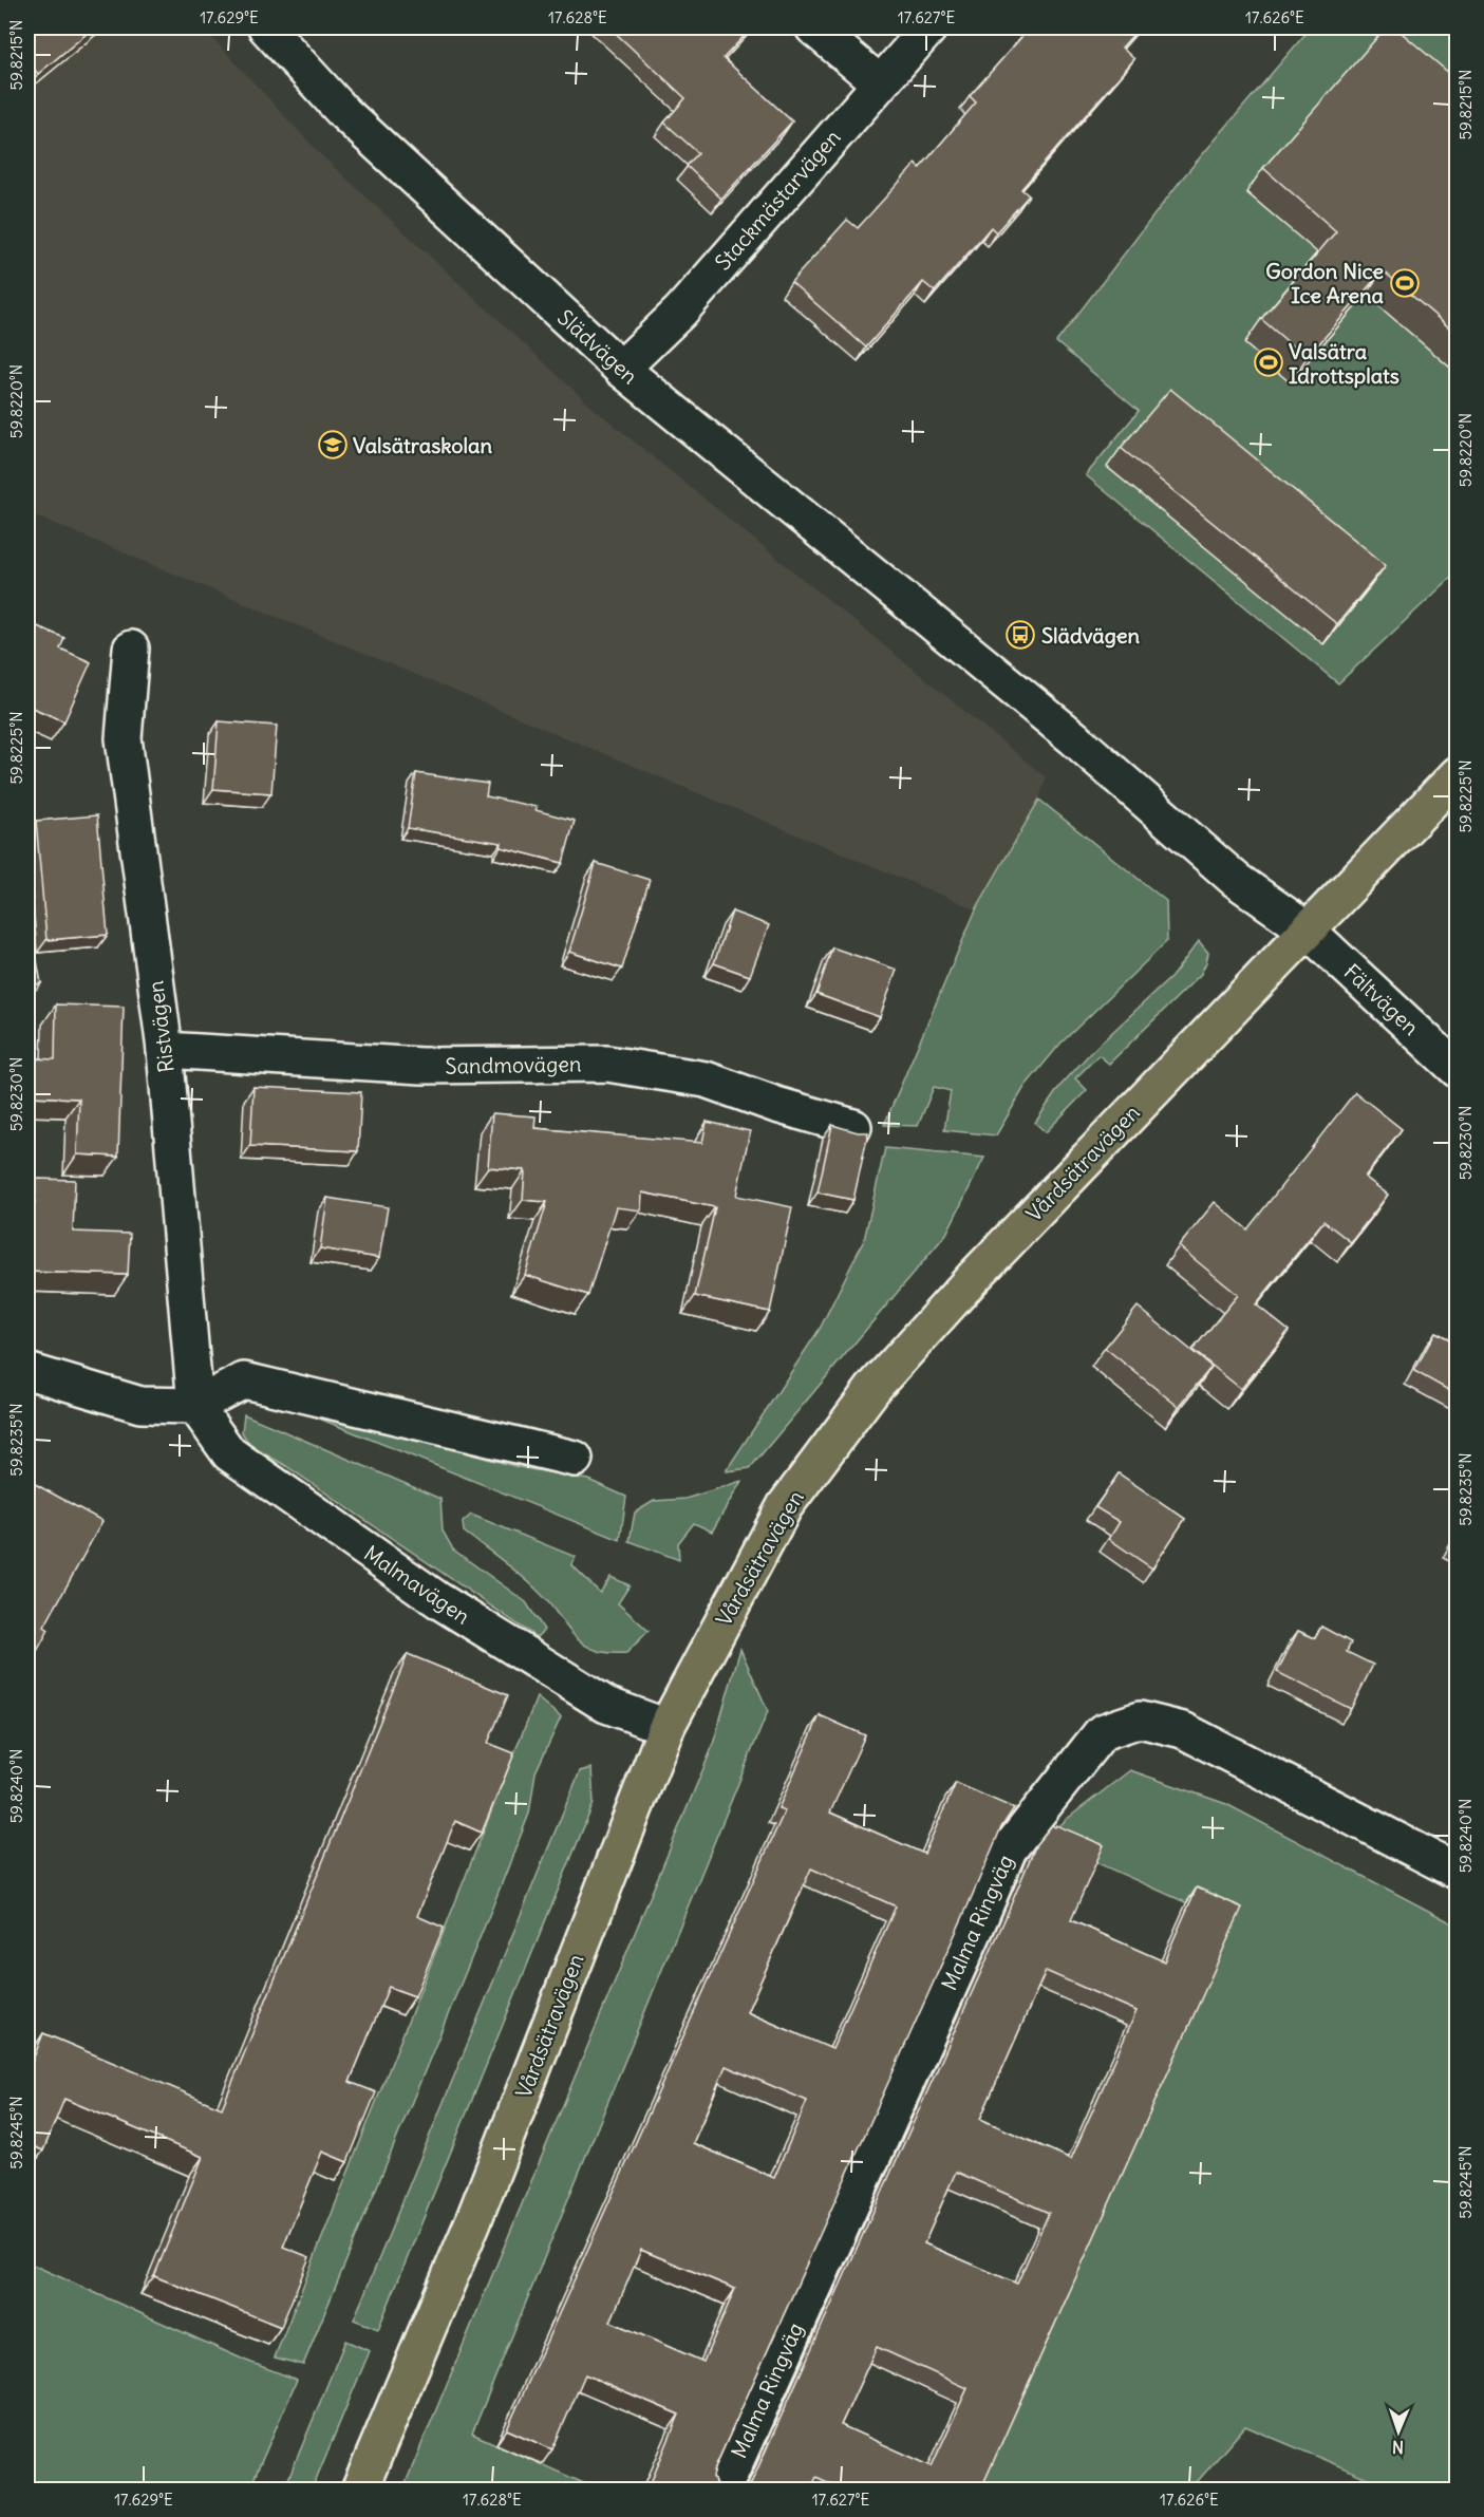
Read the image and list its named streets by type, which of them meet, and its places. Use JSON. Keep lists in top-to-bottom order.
{
  "streets": {
    "main road": ["Vårdsätravägen"],
    "street": [
      "Stackmästarvägen",
      "Slädvägen",
      "Fältvägen",
      "Ristvägen",
      "Sandmovägen",
      "Malmavägen",
      "Malma Ringväg"
    ]
  },
  "crossings": [
    ["Stackmästarvägen", "Slädvägen"],
    ["Slädvägen", "Fältvägen"],
    ["Slädvägen", "Vårdsätravägen"],
    ["Fältvägen", "Vårdsätravägen"],
    ["Ristvägen", "Sandmovägen"],
    ["Ristvägen", "Malmavägen"],
    ["Vårdsätravägen", "Malmavägen"]
  ],
  "places": {
    "sports": ["Gordon Nice Ice Arena", "Valsätra Idrottsplats"],
    "school or university": ["Valsätraskolan"],
    "bus stop": ["Slädvägen"]
  },
  "north": "bottom",
  "coordinates": [
    "17.629°E",
    "17.628°E",
    "17.627°E",
    "17.626°E",
    "59.8215°N",
    "59.8220°N",
    "59.8225°N",
    "59.8230°N",
    "59.8235°N",
    "59.8240°N",
    "59.8245°N"
  ]
}
